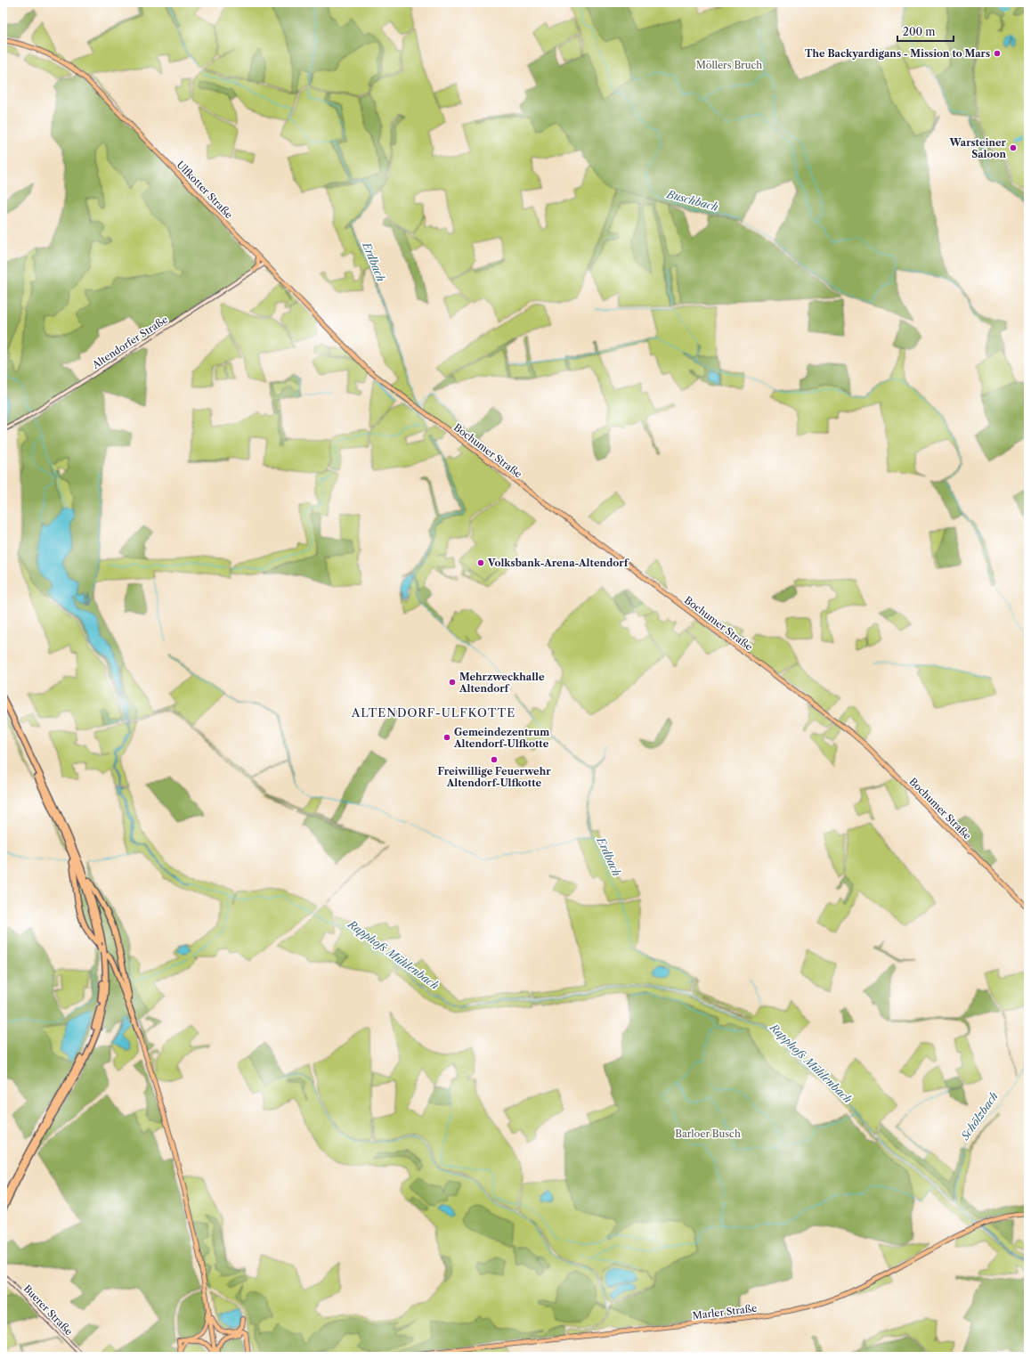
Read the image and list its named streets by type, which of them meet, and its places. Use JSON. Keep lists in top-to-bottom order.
{
  "streets": {
    "main road": [
      "Ulfkotter Straße",
      "Altendorfer Straße",
      "Bochumer Straße",
      "Buerer Straße",
      "Marler Straße"
    ]
  },
  "crossings": [
    ["Ulfkotter Straße", "Altendorfer Straße"],
    ["Ulfkotter Straße", "Bochumer Straße"]
  ],
  "districts": ["ALTENDORF-ULFKOTTE"],
  "water": [
    "Buschbach",
    "Erdbach",
    "Rapphofs Mühlenbach",
    "Schölzbach"
  ],
  "parks": ["Möllers Bruch", "Barloer Busch"],
  "places": [
    "The Backyardigans - Mission to Mars",
    "Warsteiner Saloon",
    "Volksbank-Arena-Altendorf",
    "Mehrzweckhalle Altendorf",
    "Gemeindezentrum Altendorf-Ulfkotte",
    "Freiwillige Feuerwehr Altendorf-Ulfkotte"
  ],
  "scale_bar": "200 m"
}
